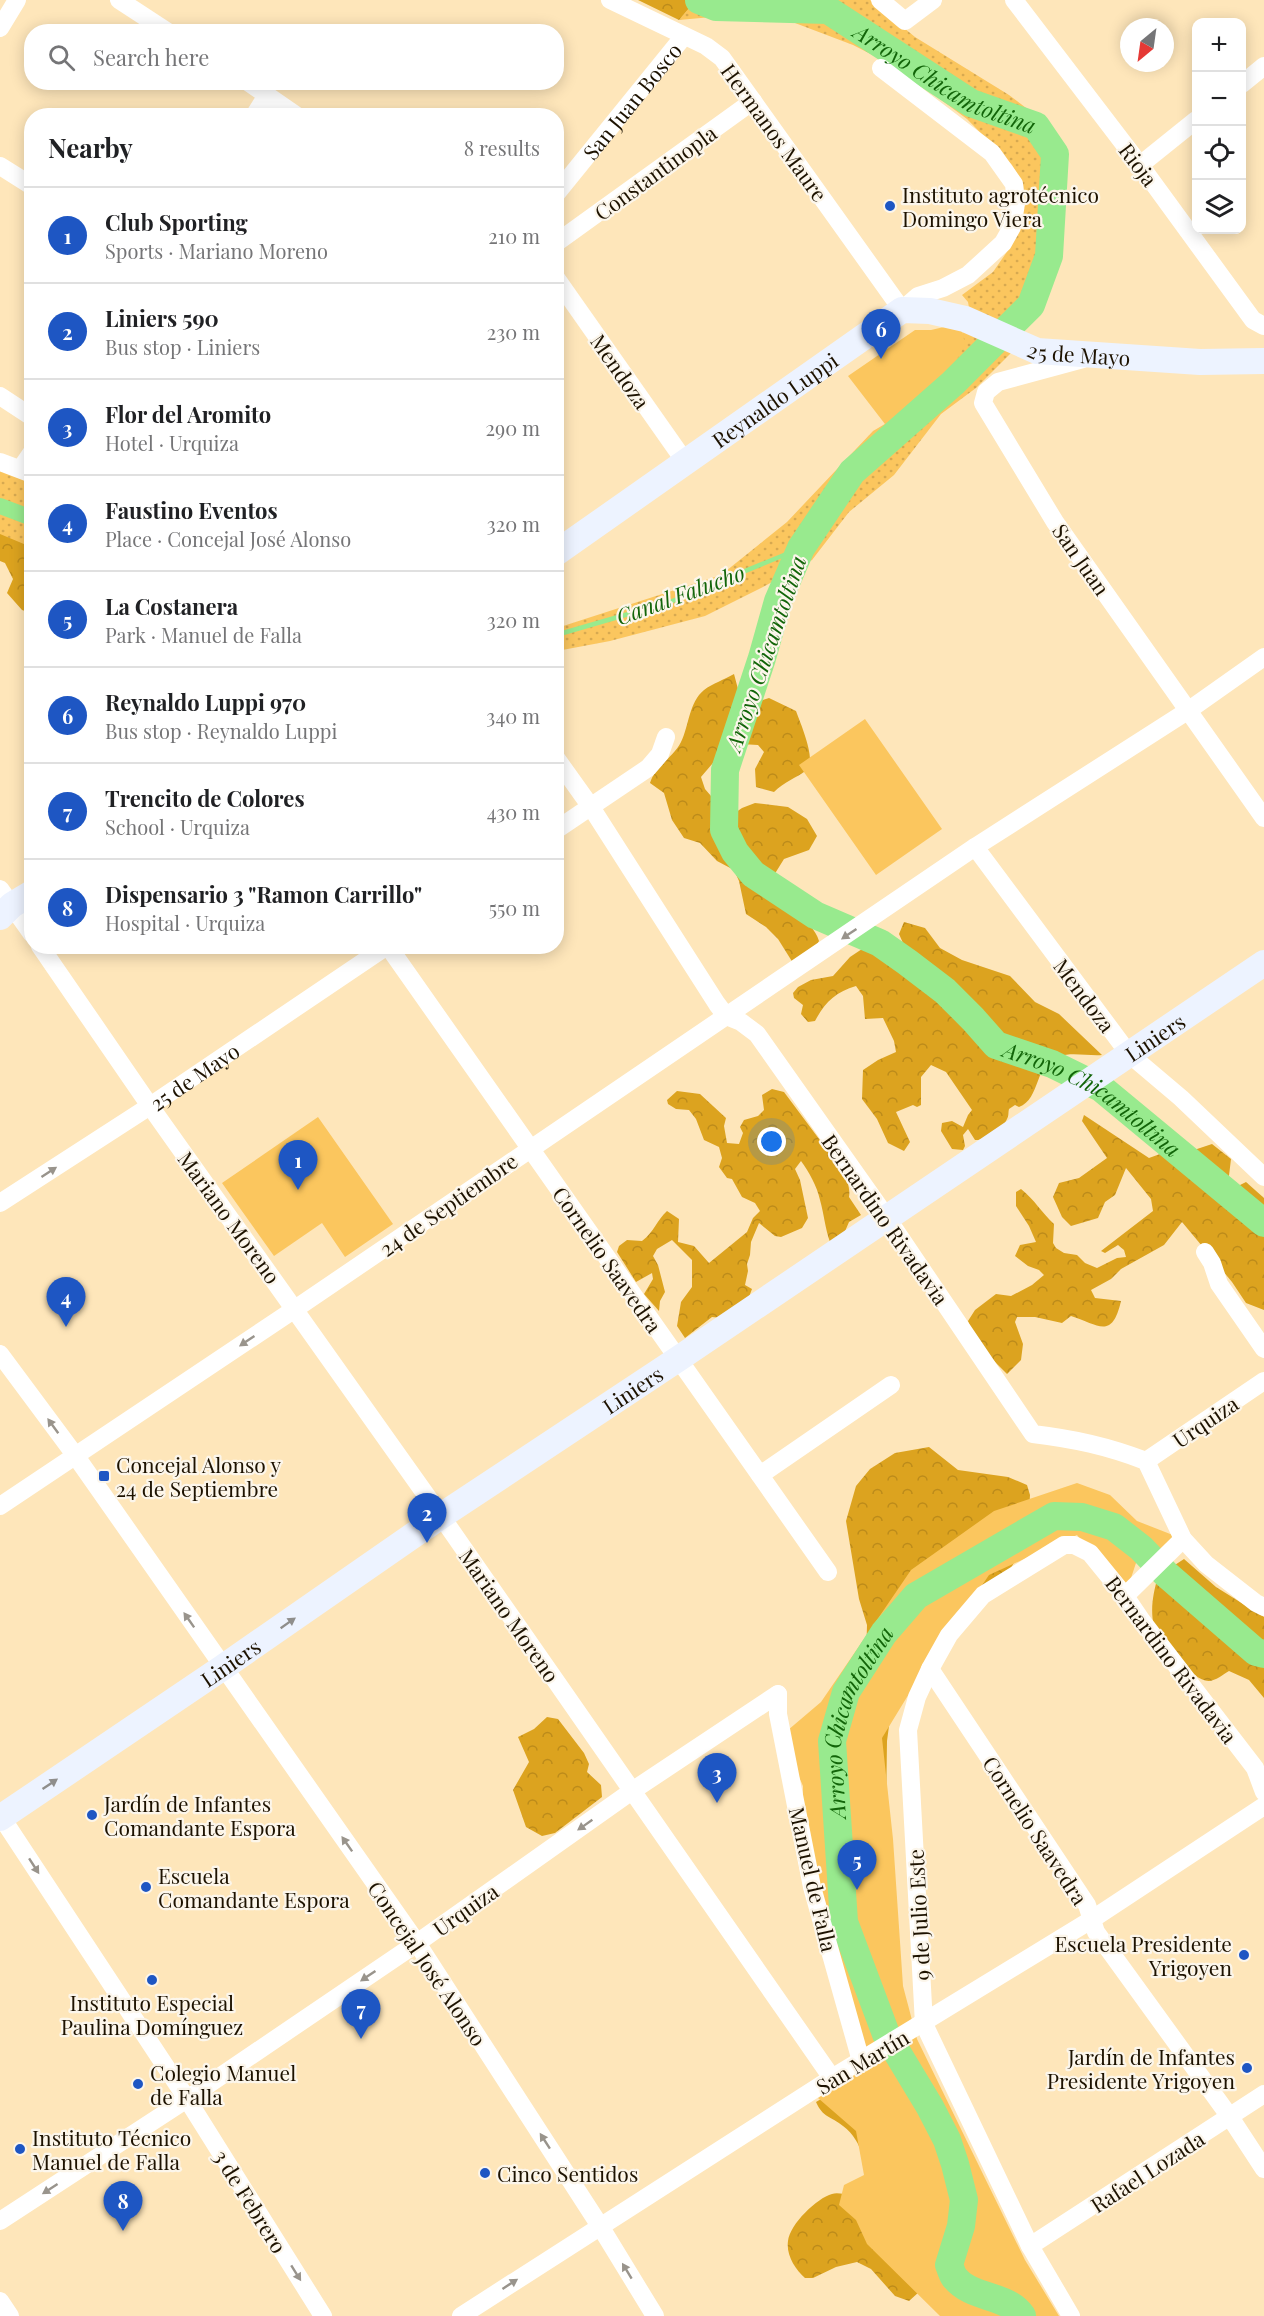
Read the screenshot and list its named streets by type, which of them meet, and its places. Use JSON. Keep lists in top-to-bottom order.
{
  "streets": {
    "street": [
      "San Juan Bosco",
      "Hermanos Maure",
      "Rioja",
      "Constantinopla",
      "25 de Mayo",
      "Mendoza",
      "Reynaldo Luppi",
      "San Juan",
      "Liniers",
      "24 de Septiembre",
      "Mariano Moreno",
      "Bernardino Rivadavia",
      "Cornelio Saavedra",
      "Urquiza",
      "Manuel de Falla",
      "9 de Julio Este",
      "Concejal José Alonso",
      "San Martín",
      "Rafael Lozada",
      "3 de Febrero"
    ]
  },
  "crossings": [
    ["San Juan Bosco", "Hermanos Maure"],
    ["Hermanos Maure", "Constantinopla"],
    ["Hermanos Maure", "25 de Mayo"],
    ["Hermanos Maure", "Reynaldo Luppi"],
    ["25 de Mayo", "Reynaldo Luppi"],
    ["25 de Mayo", "San Juan"],
    ["25 de Mayo", "Mariano Moreno"],
    ["Mendoza", "Reynaldo Luppi"],
    ["Mendoza", "Liniers"],
    ["Mendoza", "24 de Septiembre"],
    ["San Juan", "24 de Septiembre"],
    ["Liniers", "Mariano Moreno"],
    ["Liniers", "Bernardino Rivadavia"],
    ["Liniers", "Cornelio Saavedra"],
    ["Liniers", "Concejal José Alonso"],
    ["Liniers", "3 de Febrero"],
    ["24 de Septiembre", "Mariano Moreno"],
    ["24 de Septiembre", "Bernardino Rivadavia"],
    ["24 de Septiembre", "Cornelio Saavedra"],
    ["24 de Septiembre", "Concejal José Alonso"],
    ["Mariano Moreno", "Urquiza"],
    ["Mariano Moreno", "San Martín"],
    ["Bernardino Rivadavia", "Urquiza"],
    ["Bernardino Rivadavia", "9 de Julio Este"],
    ["Cornelio Saavedra", "9 de Julio Este"],
    ["Cornelio Saavedra", "San Martín"],
    ["Cornelio Saavedra", "Rafael Lozada"],
    ["Urquiza", "Manuel de Falla"],
    ["Urquiza", "Concejal José Alonso"],
    ["Urquiza", "3 de Febrero"],
    ["Manuel de Falla", "San Martín"],
    ["9 de Julio Este", "San Martín"],
    ["9 de Julio Este", "Rafael Lozada"],
    ["Concejal José Alonso", "San Martín"]
  ],
  "one_way": [
    "Liniers",
    "24 de Septiembre",
    "Urquiza",
    "Concejal José Alonso",
    "3 de Febrero"
  ],
  "water": ["Arroyo Chicamtoltina", "Canal Falucho"],
  "places": {
    "other": [
      "Instituto agrotécnico Domingo Viera",
      "Jardín de Infantes Comandante Espora",
      "Escuela Comandante Espora",
      "Escuela Presidente Yrigoyen",
      "Instituto Especial Paulina Domínguez",
      "Jardín de Infantes Presidente Yrigoyen",
      "Colegio Manuel de Falla",
      "Instituto Técnico Manuel de Falla",
      "Cinco Sentidos"
    ],
    "transit": ["Concejal Alonso y 24 de Septiembre"]
  },
  "north": "bottom left",
  "page": {
    "map_buttons": ["+", "−"],
    "search": "Search here",
    "heading": ["Nearby", "8 results"],
    "list": [
      {
        "mark": "1",
        "name": "Club Sporting",
        "note": "Sports · Mariano Moreno",
        "value": "210 m"
      },
      {
        "mark": "2",
        "name": "Liniers 590",
        "note": "Bus stop · Liniers",
        "value": "230 m"
      },
      {
        "mark": "3",
        "name": "Flor del Aromito",
        "note": "Hotel · Urquiza",
        "value": "290 m"
      },
      {
        "mark": "4",
        "name": "Faustino Eventos",
        "note": "Place · Concejal José Alonso",
        "value": "320 m"
      },
      {
        "mark": "5",
        "name": "La Costanera",
        "note": "Park · Manuel de Falla",
        "value": "320 m"
      },
      {
        "mark": "6",
        "name": "Reynaldo Luppi 970",
        "note": "Bus stop · Reynaldo Luppi",
        "value": "340 m"
      },
      {
        "mark": "7",
        "name": "Trencito de Colores",
        "note": "School · Urquiza",
        "value": "430 m"
      },
      {
        "mark": "8",
        "name": "Dispensario 3 \"Ramon Carrillo\"",
        "note": "Hospital · Urquiza",
        "value": "550 m"
      }
    ],
    "pins": [
      "6",
      "1",
      "4",
      "2",
      "3",
      "5",
      "7",
      "8"
    ]
  }
}
